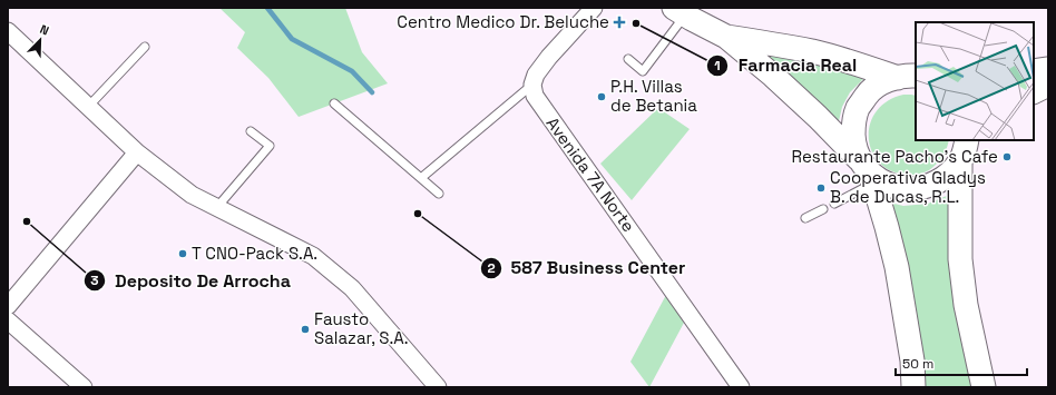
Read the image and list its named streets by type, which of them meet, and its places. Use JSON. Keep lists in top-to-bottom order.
{
  "streets": {
    "street": ["Avenida 7A Norte"]
  },
  "places": {
    "health": ["Centro Medico Dr. Beluche"],
    "other": [
      "Farmacia Real",
      "P.H. Villas de Betania",
      "Restaurante Pacho's Cafe",
      "Cooperativa Gladys B. de Ducas, R.L.",
      "587 Business Center",
      "Deposito De Arrocha",
      "T CNO-Pack S.A.",
      "Fausto Salazar, S.A."
    ]
  },
  "scale_bar": "50 m",
  "north": "top right"
}
